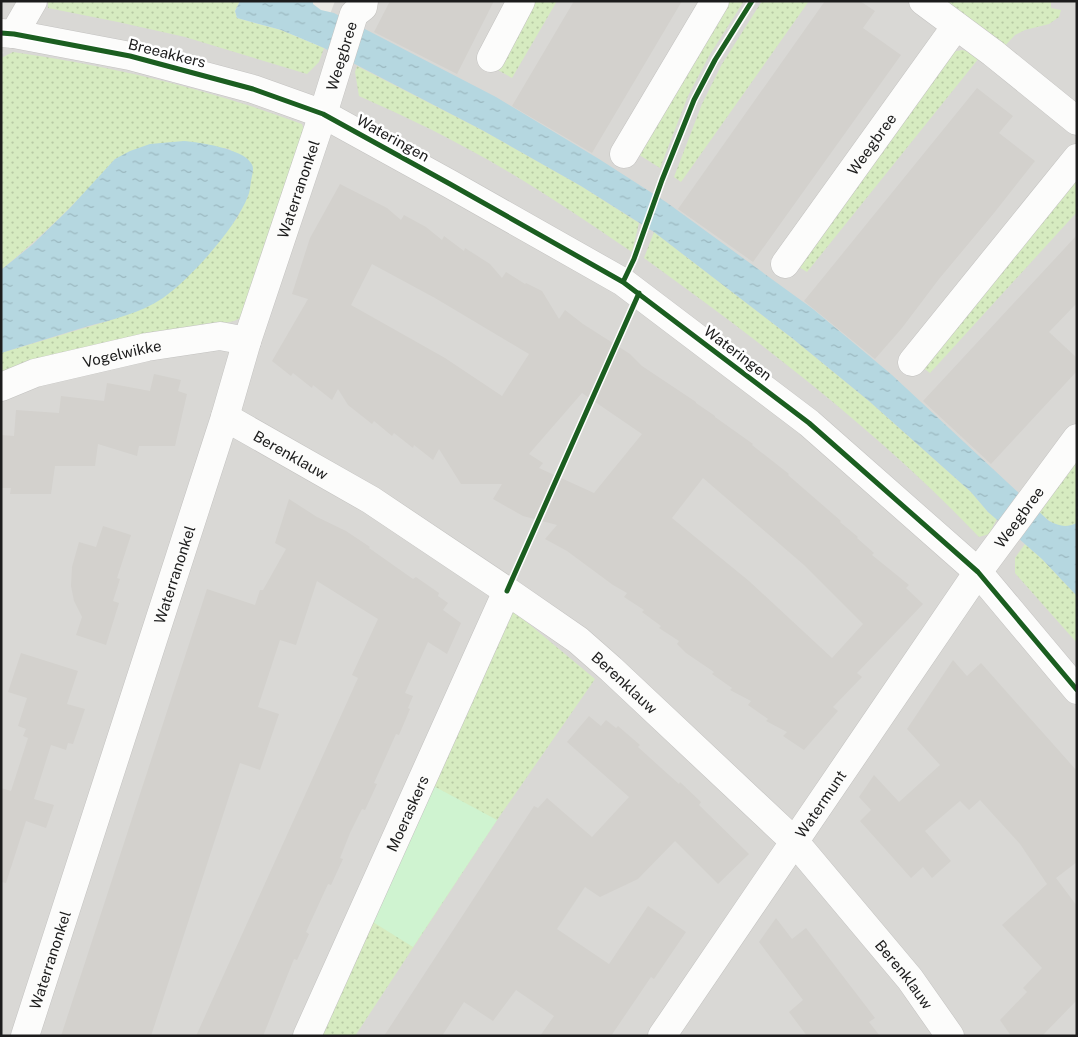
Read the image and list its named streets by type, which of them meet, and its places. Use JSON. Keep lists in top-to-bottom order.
{
  "streets": {
    "street": [
      "Breeakkers",
      "Weegbree",
      "Wateringen",
      "Waterranonkel",
      "Vogelwikke",
      "Berenklauw",
      "Watermunt",
      "Moeraskers"
    ]
  },
  "crossings": [
    ["Breeakkers", "Weegbree"],
    ["Breeakkers", "Wateringen"],
    ["Breeakkers", "Waterranonkel"],
    ["Weegbree", "Wateringen"],
    ["Weegbree", "Waterranonkel"],
    ["Weegbree", "Watermunt"],
    ["Wateringen", "Waterranonkel"],
    ["Wateringen", "Watermunt"],
    ["Waterranonkel", "Vogelwikke"],
    ["Waterranonkel", "Berenklauw"],
    ["Berenklauw", "Watermunt"],
    ["Berenklauw", "Moeraskers"]
  ]
}
